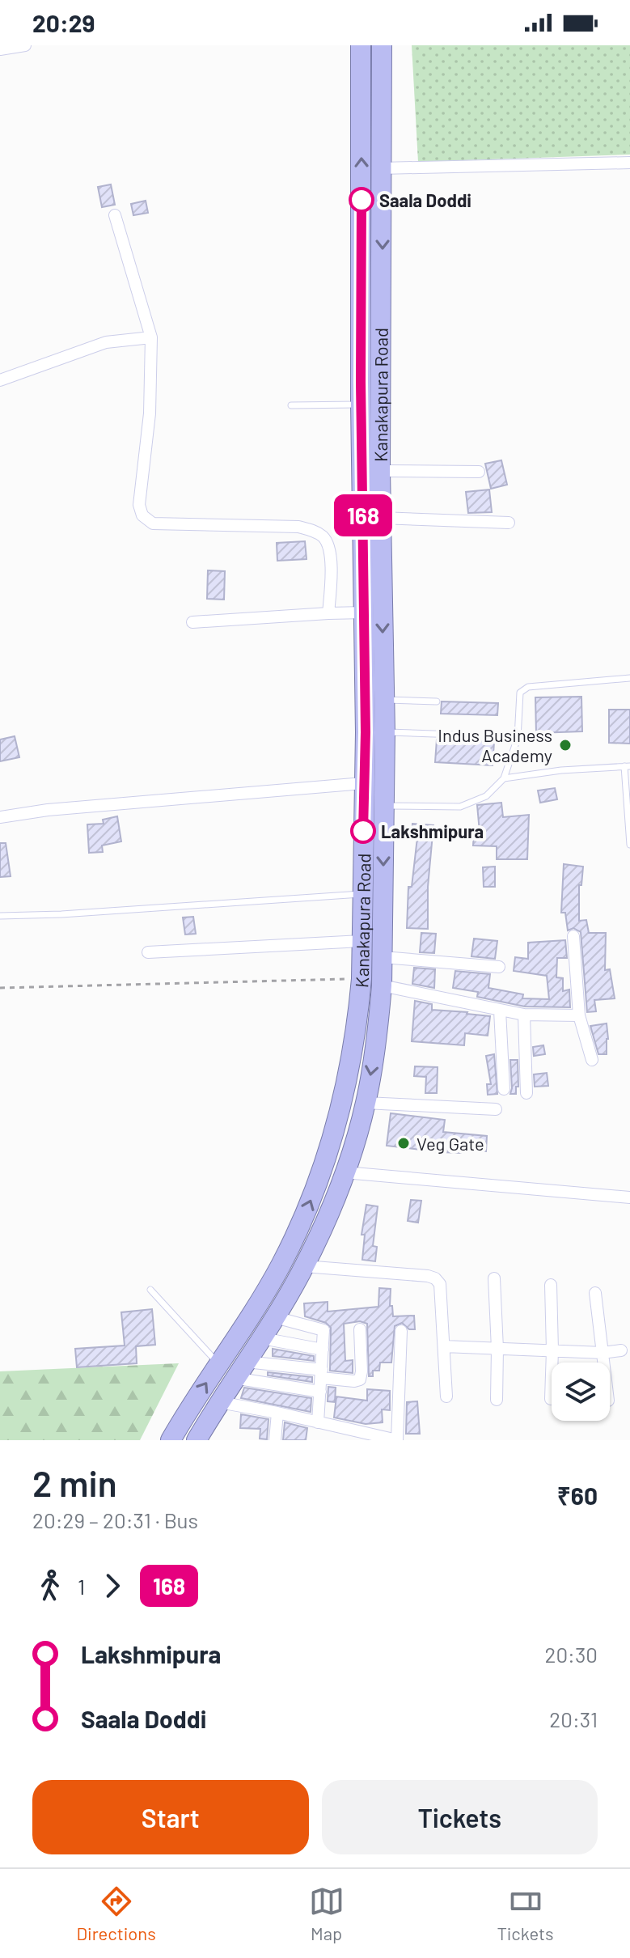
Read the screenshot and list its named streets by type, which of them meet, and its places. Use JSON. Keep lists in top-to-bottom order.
{
  "streets": {
    "highway": ["Kanakapura Road"]
  },
  "places": [
    "Saala Doddi",
    "Indus Business Academy",
    "Lakshmipura",
    "Veg Gate"
  ],
  "lines": ["bus line 168"],
  "page": {
    "status": "20:29",
    "on_map": "168",
    "heading": ["2 min", "20:29 – 20:31 · Bus", "₹60"],
    "legs": ["1", "168"],
    "list": [
      {
        "name": "Lakshmipura",
        "value": "20:30"
      },
      {
        "name": "Saala Doddi",
        "value": "20:31"
      }
    ],
    "buttons": ["Start", "Tickets"],
    "tabs": ["Directions", "Map", "Tickets"]
  }
}
